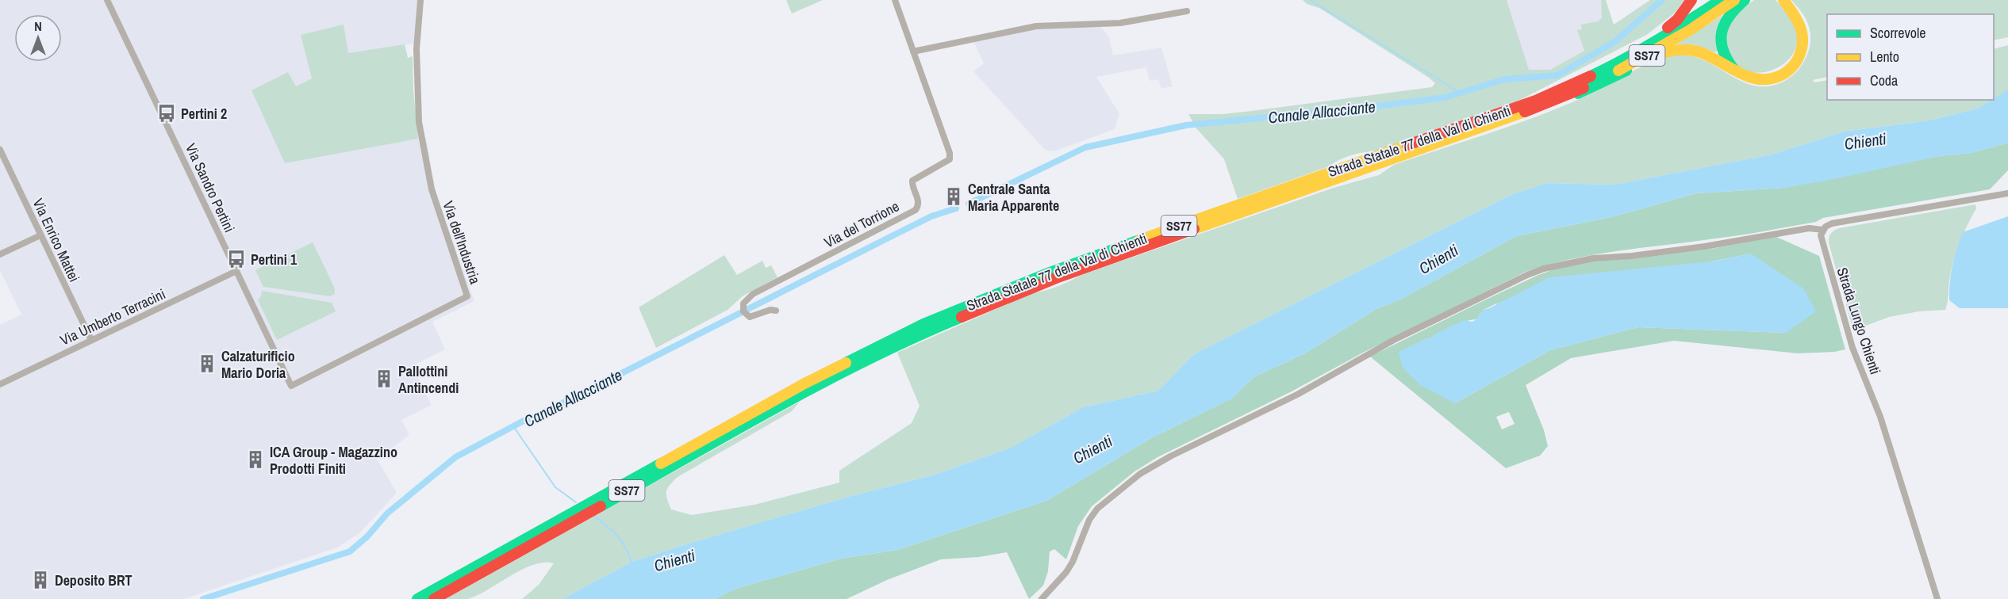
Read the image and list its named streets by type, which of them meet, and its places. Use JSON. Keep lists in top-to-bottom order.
{
  "streets": {
    "highway": ["SS77", "Strada Statale 77 della Val di Chienti"],
    "street": [
      "Via Sandro Pertini",
      "Via del Torrione",
      "Via Enrico Mattei",
      "Via dell'Industria",
      "Via Umberto Terracini",
      "Strada Lungo Chienti"
    ]
  },
  "crossings": [
    ["Via Sandro Pertini", "Via dell'Industria"],
    ["Via Sandro Pertini", "Via Umberto Terracini"],
    ["Via Enrico Mattei", "Via Umberto Terracini"]
  ],
  "water": ["Canale Allacciante", "Chienti"],
  "places": {
    "bus stop": ["Pertini 2", "Pertini 1"],
    "building": [
      "Centrale Santa Maria Apparente",
      "Calzaturificio Mario Doria",
      "Pallottini Antincendi",
      "ICA Group - Magazzino Prodotti Finiti",
      "Deposito BRT"
    ]
  },
  "legend": ["Scorrevole", "Lento", "Coda"],
  "north": "top"
}
